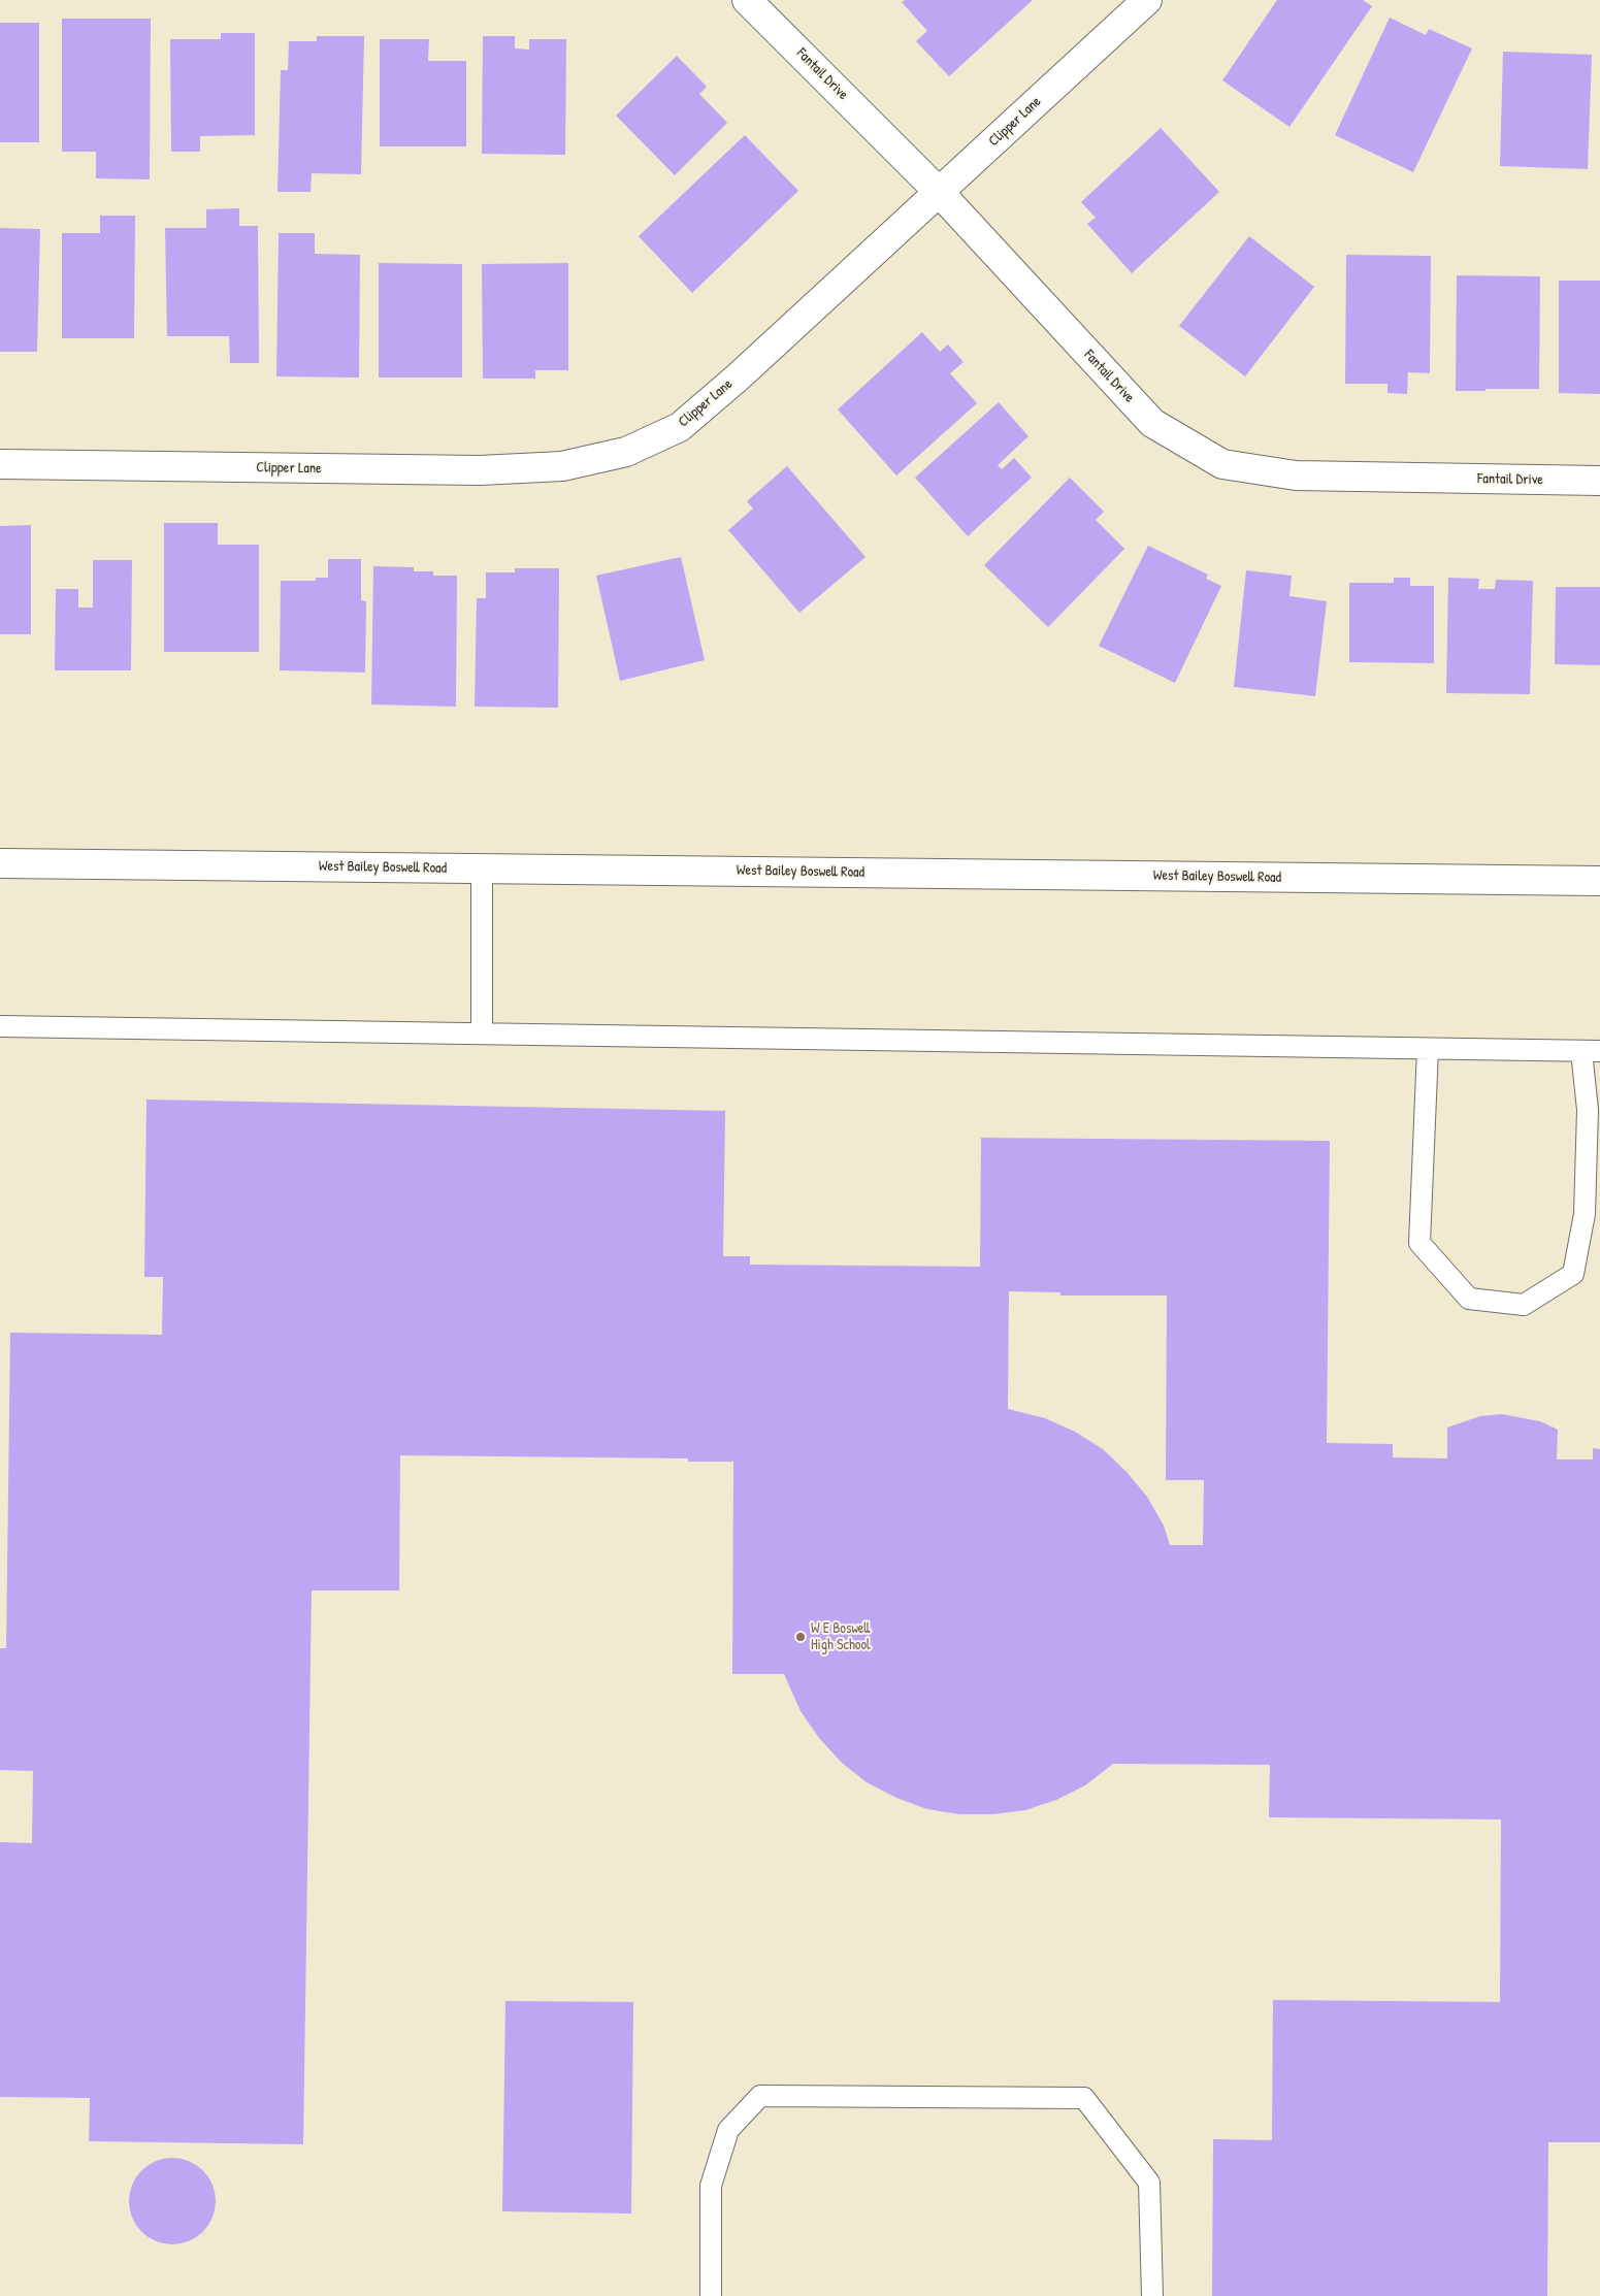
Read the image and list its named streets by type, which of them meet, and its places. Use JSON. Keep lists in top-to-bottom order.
{
  "streets": {
    "street": ["Fantail Drive", "Clipper Lane", "West Bailey Boswell Road"]
  },
  "crossings": [
    ["Fantail Drive", "Clipper Lane"]
  ],
  "places": ["W E Boswell High School"]
}
